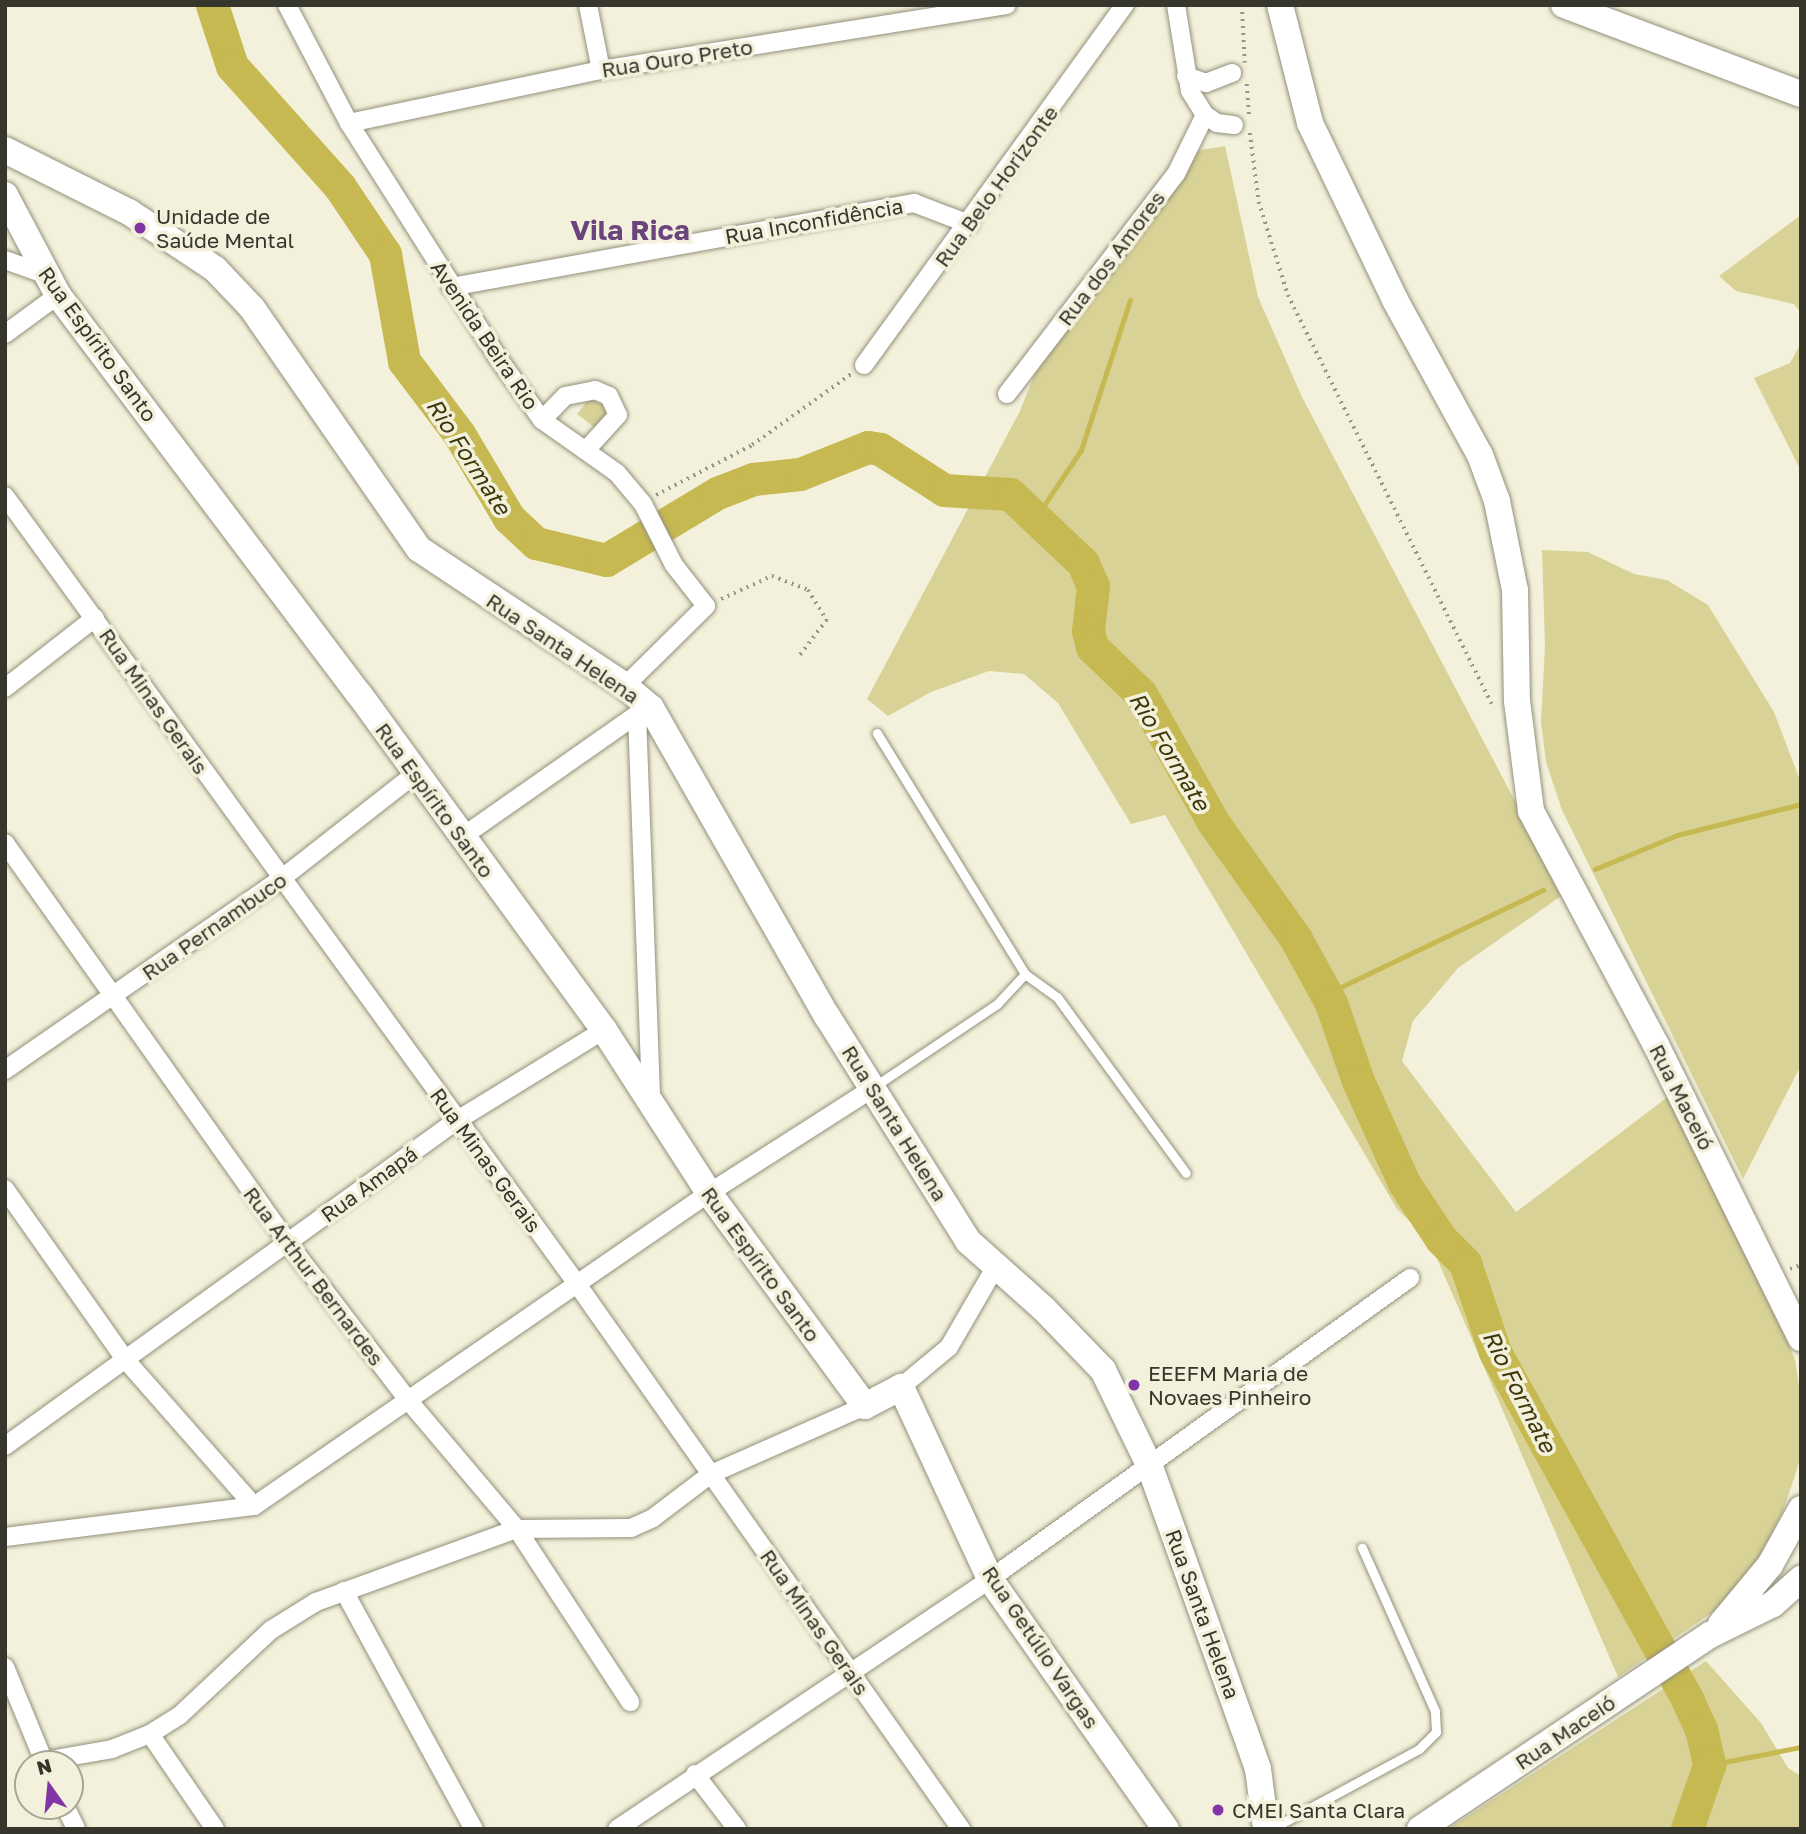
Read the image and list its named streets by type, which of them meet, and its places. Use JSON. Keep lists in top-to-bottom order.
{
  "streets": {
    "street": [
      "Rua Ouro Preto",
      "Rua Belo Horizonte",
      "Rua Inconfidência",
      "Rua dos Amores",
      "Avenida Beira Rio",
      "Rua Espírito Santo",
      "Rua Santa Helena",
      "Rua Minas Gerais",
      "Rua Pernambuco",
      "Rua Maceió",
      "Rua Amapá",
      "Rua Arthur Bernardes",
      "Rua Getúlio Vargas"
    ]
  },
  "crossings": [
    ["Rua Ouro Preto", "Avenida Beira Rio"],
    ["Rua Belo Horizonte", "Rua Inconfidência"],
    ["Rua Inconfidência", "Avenida Beira Rio"],
    ["Rua Espírito Santo", "Rua Pernambuco"],
    ["Rua Espírito Santo", "Rua Amapá"],
    ["Rua Minas Gerais", "Rua Pernambuco"],
    ["Rua Minas Gerais", "Rua Amapá"],
    ["Rua Pernambuco", "Rua Arthur Bernardes"],
    ["Rua Amapá", "Rua Arthur Bernardes"]
  ],
  "districts": ["Vila Rica"],
  "water": ["Rio Formate"],
  "places": ["Unidade de Saúde Mental", "EEEFM Maria de Novaes Pinheiro", "CMEI Santa Clara"],
  "north": "top"
}
